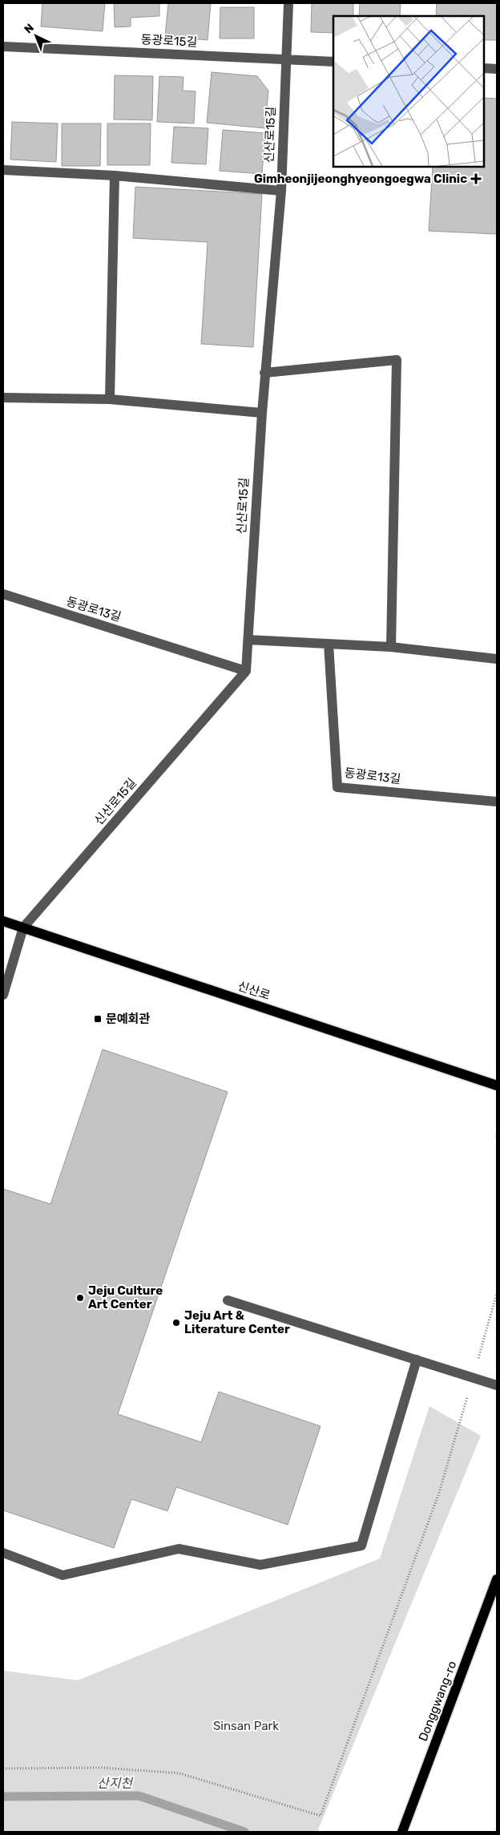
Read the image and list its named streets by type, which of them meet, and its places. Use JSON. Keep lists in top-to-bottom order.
{
  "streets": {
    "main road": ["신산로", "Donggwang-ro"],
    "street": ["동광로15길", "신산로15길", "동광로13길"]
  },
  "crossings": [
    ["동광로15길", "신산로15길"],
    ["신산로15길", "동광로13길"],
    ["신산로15길", "신산로"]
  ],
  "water": ["산지천"],
  "parks": ["Sinsan Park"],
  "places": {
    "health": ["Gimheonjijeonghyeongoegwa Clinic"],
    "transit": ["문예회관"],
    "other": ["Jeju Culture Art Center", "Jeju Art & Literature Center"]
  },
  "north": "top left"
}
